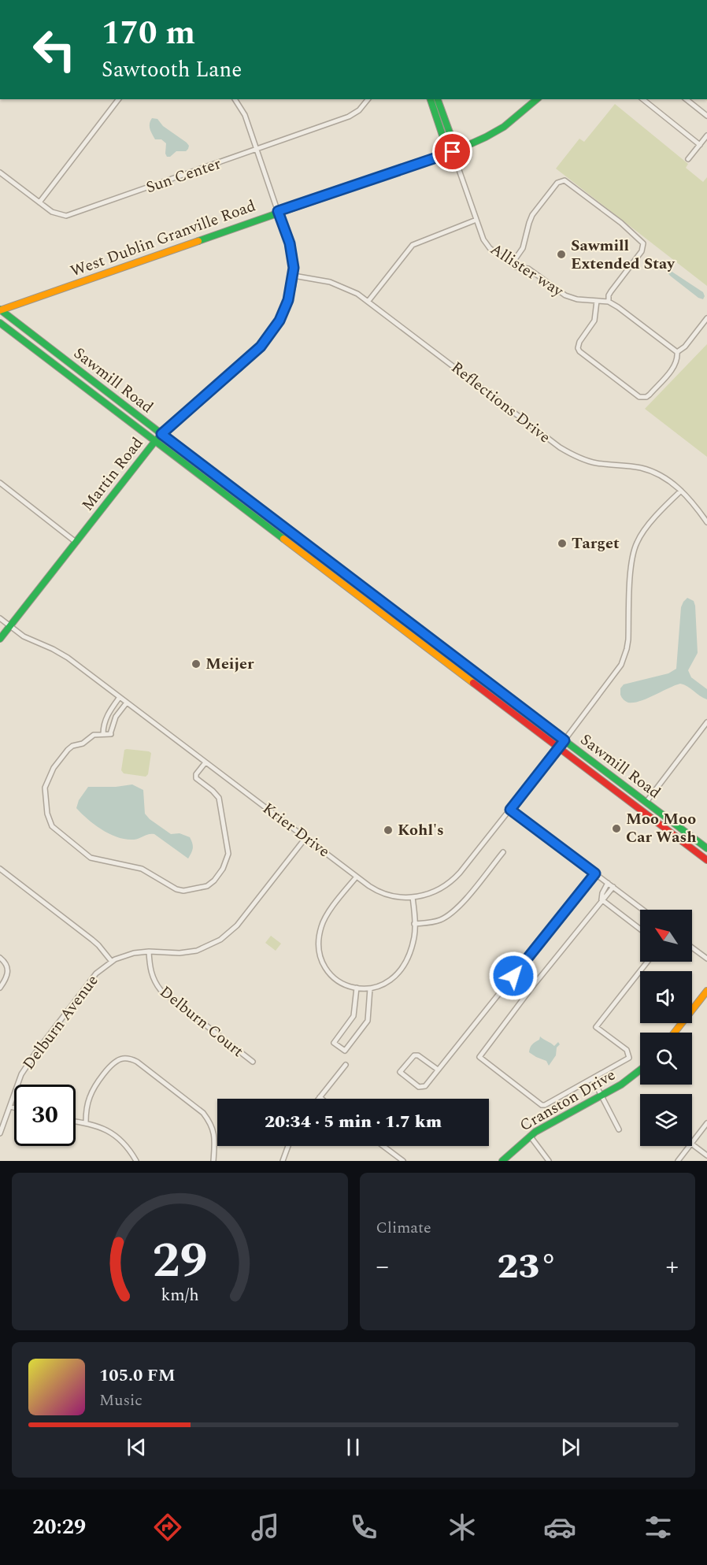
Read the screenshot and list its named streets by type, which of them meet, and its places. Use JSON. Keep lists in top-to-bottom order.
{
  "streets": {
    "main road": [
      "West Dublin Granville Road",
      "Sawmill Road",
      "Martin Road",
      "Cranston Drive"
    ],
    "street": [
      "Sun Center",
      "Allister way",
      "Reflections Drive",
      "Krier Drive",
      "Delburn Court",
      "Delburn Avenue"
    ]
  },
  "crossings": [
    ["West Dublin Granville Road", "Allister way"],
    ["West Dublin Granville Road", "Sawmill Road"],
    ["West Dublin Granville Road", "Martin Road"],
    ["Sawmill Road", "Martin Road"],
    ["Sawmill Road", "Krier Drive"],
    ["Reflections Drive", "Martin Road"],
    ["Reflections Drive", "Krier Drive"],
    ["Martin Road", "Krier Drive"],
    ["Krier Drive", "Delburn Avenue"],
    ["Delburn Court", "Delburn Avenue"]
  ],
  "places": [
    "Sawmill Extended Stay",
    "Target",
    "Meijer",
    "Moo Moo Car Wash",
    "Kohl's"
  ],
  "north": "top left",
  "page": {
    "turn": ["170 m", "Sawtooth Lane"],
    "limit": "30",
    "trip": "20:34 · 5 min · 1.7 km",
    "tile": "Climate",
    "heat": ["−", "23°", "+"],
    "song": ["105.0 FM", "Music"],
    "tabs": "20:29",
    "gauge": ["29", "km/h"]
  }
}
